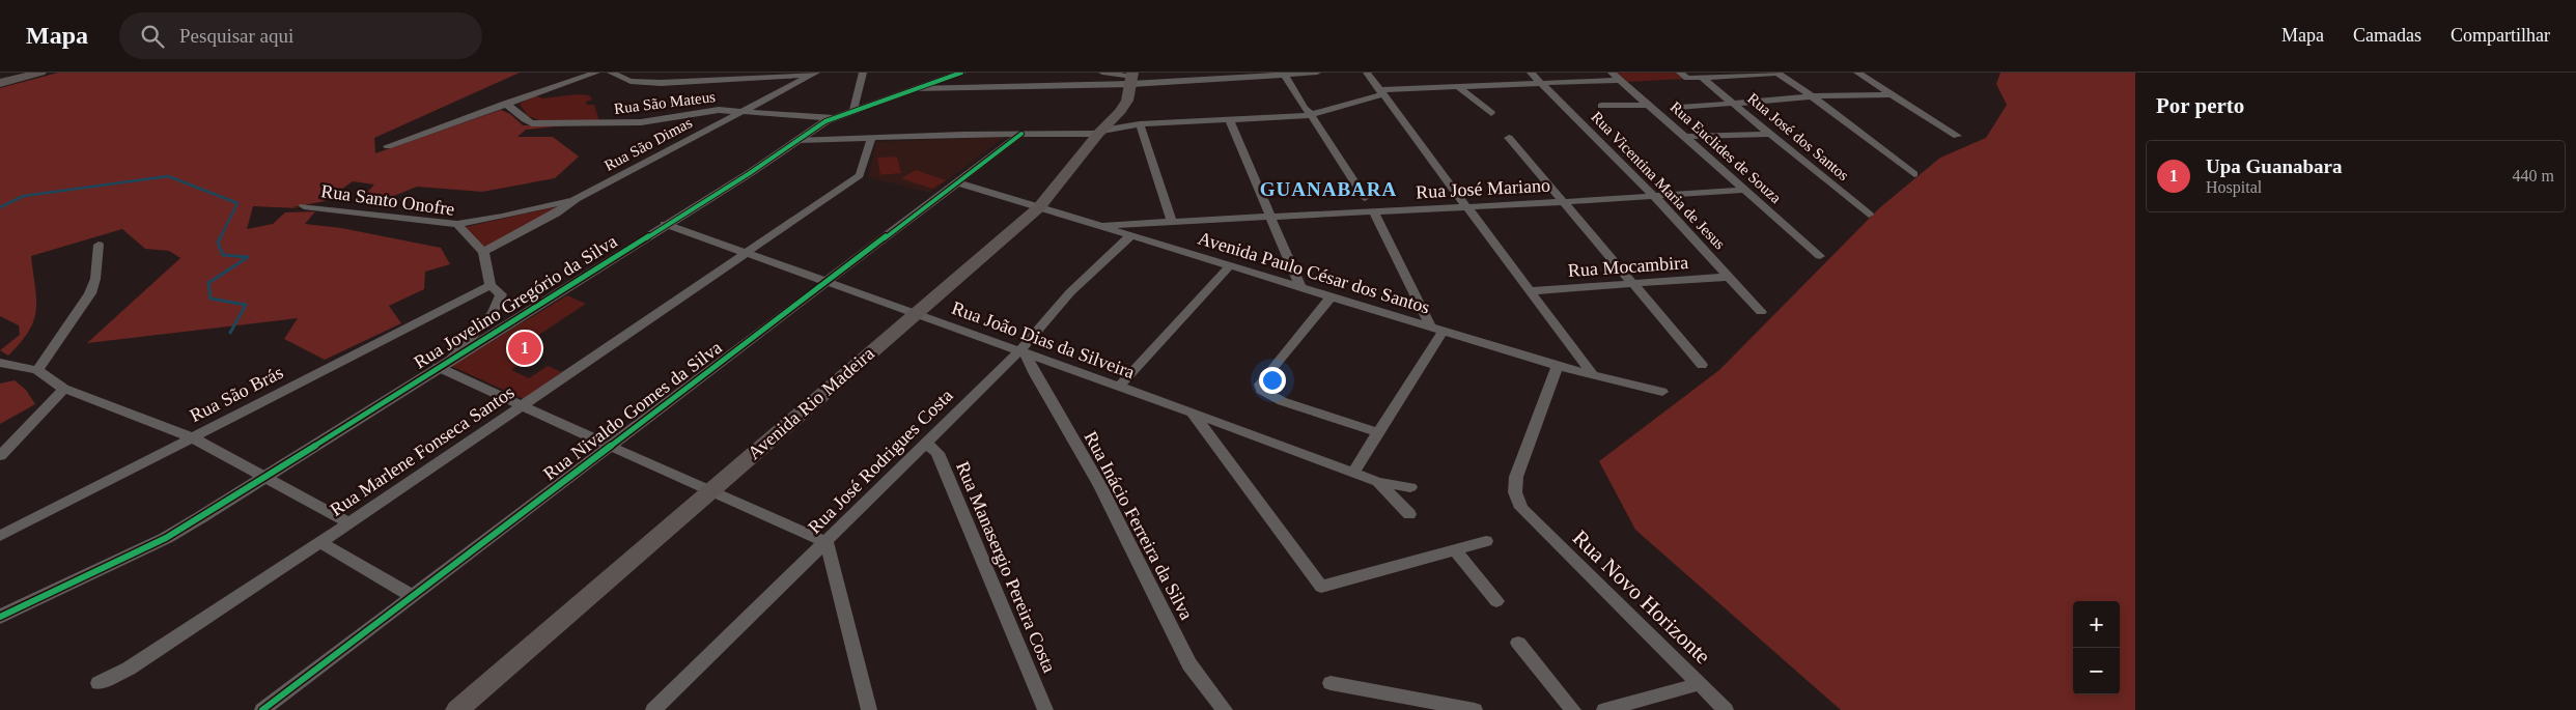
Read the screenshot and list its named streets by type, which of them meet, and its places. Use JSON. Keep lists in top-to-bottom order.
{
  "streets": {
    "main road": ["Avenida Rio Madeira"],
    "street": [
      "Rua São Mateus",
      "Rua José dos Santos",
      "Rua São Dimas",
      "Rua Euclides de Souza",
      "Rua Vicentina Maria de Jesus",
      "Rua José Mariano",
      "Rua Santo Onofre",
      "Rua Mocambira",
      "Avenida Paulo César dos Santos",
      "Rua Jovelino Gregório da Silva",
      "Rua João Dias da Silveira",
      "Rua São Brás",
      "Rua Nivaldo Gomes da Silva",
      "Rua Marlene Fonseca Santos",
      "Rua José Rodrigues Costa",
      "Rua Inácio Ferreira da Silva",
      "Rua Manasergio Pereira Costa",
      "Rua Novo Horizonte"
    ]
  },
  "crossings": [
    ["Rua São Mateus", "Rua São Dimas"],
    ["Rua São Mateus", "Rua Jovelino Gregório da Silva"],
    ["Rua São Dimas", "Rua Santo Onofre"],
    ["Rua Euclides de Souza", "Rua José Mariano"],
    ["Rua Vicentina Maria de Jesus", "Rua José Mariano"],
    ["Rua Vicentina Maria de Jesus", "Rua Mocambira"],
    ["Rua José Mariano", "Avenida Paulo César dos Santos"],
    ["Avenida Paulo César dos Santos", "Avenida Rio Madeira"],
    ["Avenida Paulo César dos Santos", "Rua Nivaldo Gomes da Silva"],
    ["Avenida Paulo César dos Santos", "Rua José Rodrigues Costa"],
    ["Avenida Paulo César dos Santos", "Rua Novo Horizonte"],
    ["Rua Jovelino Gregório da Silva", "Rua João Dias da Silveira"],
    ["Rua João Dias da Silveira", "Avenida Rio Madeira"],
    ["Rua João Dias da Silveira", "Rua Nivaldo Gomes da Silva"],
    ["Rua João Dias da Silveira", "Rua Marlene Fonseca Santos"],
    ["Rua João Dias da Silveira", "Rua José Rodrigues Costa"],
    ["Rua João Dias da Silveira", "Rua Inácio Ferreira da Silva"],
    ["Rua José Rodrigues Costa", "Rua Inácio Ferreira da Silva"],
    ["Rua José Rodrigues Costa", "Rua Manasergio Pereira Costa"]
  ],
  "districts": ["GUANABARA"],
  "page": {
    "header": "Mapa",
    "search": "Pesquisar aqui",
    "nav": ["Mapa", "Camadas", "Compartilhar"],
    "heading": "Por perto",
    "list": [
      {
        "mark": "1",
        "name": "Upa Guanabara",
        "note": "Hospital",
        "value": "440 m"
      }
    ],
    "pins": "1",
    "map_buttons": ["+", "−"]
  }
}
